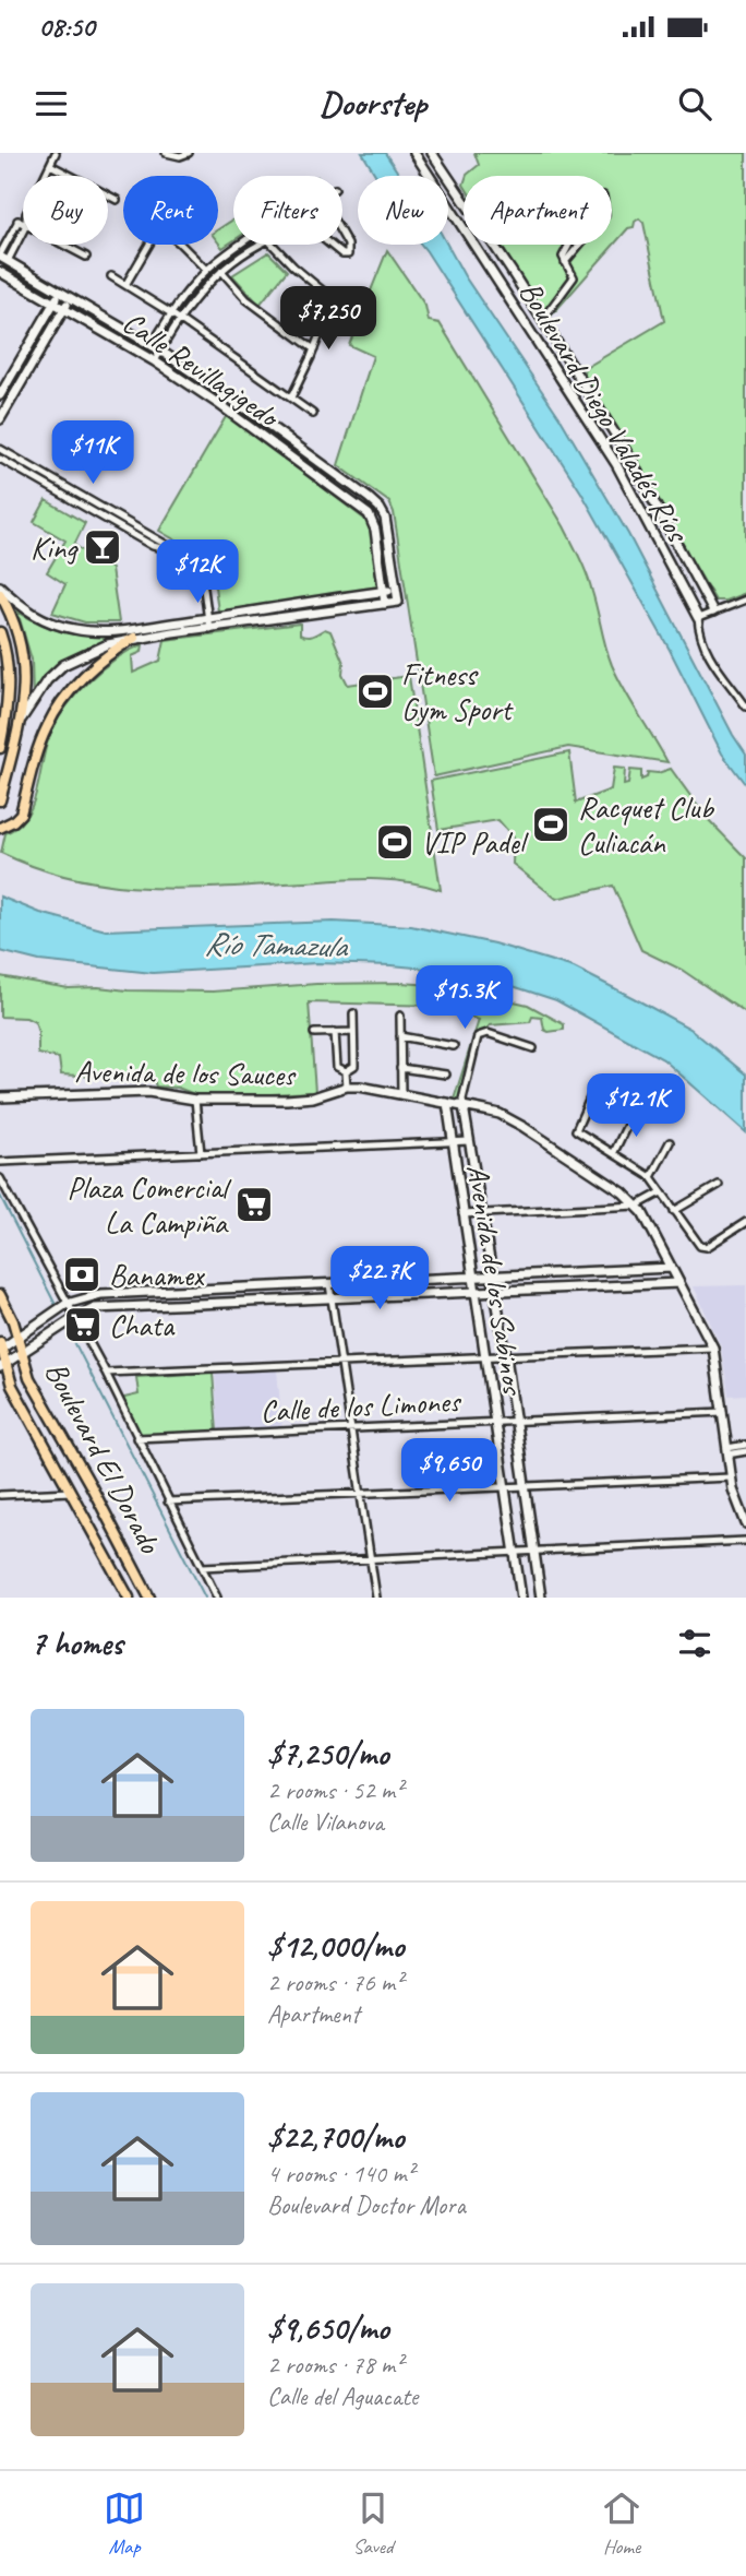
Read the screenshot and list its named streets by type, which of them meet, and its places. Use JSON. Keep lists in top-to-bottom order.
{
  "streets": {
    "main road": ["Boulevard El Dorado"],
    "street": [
      "Calle Revillagigedo",
      "Boulevard Diego Valadés Ríos",
      "Avenida de los Sauces",
      "Avenida de los Sabinos",
      "Calle de los Limones"
    ]
  },
  "crossings": [
    ["Avenida de los Sauces", "Avenida de los Sabinos"],
    ["Avenida de los Sauces", "Calle de los Limones"],
    ["Avenida de los Sabinos", "Calle de los Limones"]
  ],
  "water": ["Río Tamazula"],
  "places": {
    "bar": ["King"],
    "sports": ["Fitness Gym Sport", "Racquet Club Culiacán", "VIP Padel"],
    "supermarket": ["Plaza Comercial La Campiña", "Chata"],
    "bank": ["Banamex"]
  },
  "page": {
    "status": "08:50",
    "header": "Doorstep",
    "chip": [
      "Buy",
      "Rent",
      "Filters",
      "New",
      "Apartment"
    ],
    "price": [
      "$7,250",
      "$11K",
      "$12K",
      "$15.3K",
      "$12.1K",
      "$22.7K",
      "$9,650"
    ],
    "heading": "7 homes",
    "list": [
      {
        "name": "$7,250/mo",
        "note": "2 rooms · 52 m² · Calle Vilanova"
      },
      {
        "name": "$12,000/mo",
        "note": "2 rooms · 76 m² · Apartment"
      },
      {
        "name": "$22,700/mo",
        "note": "4 rooms · 140 m² · Boulevard Doctor Mora"
      },
      {
        "name": "$9,650/mo",
        "note": "2 rooms · 78 m² · Calle del Aguacate"
      }
    ],
    "tabs": ["Map", "Saved", "Home"]
  }
}
